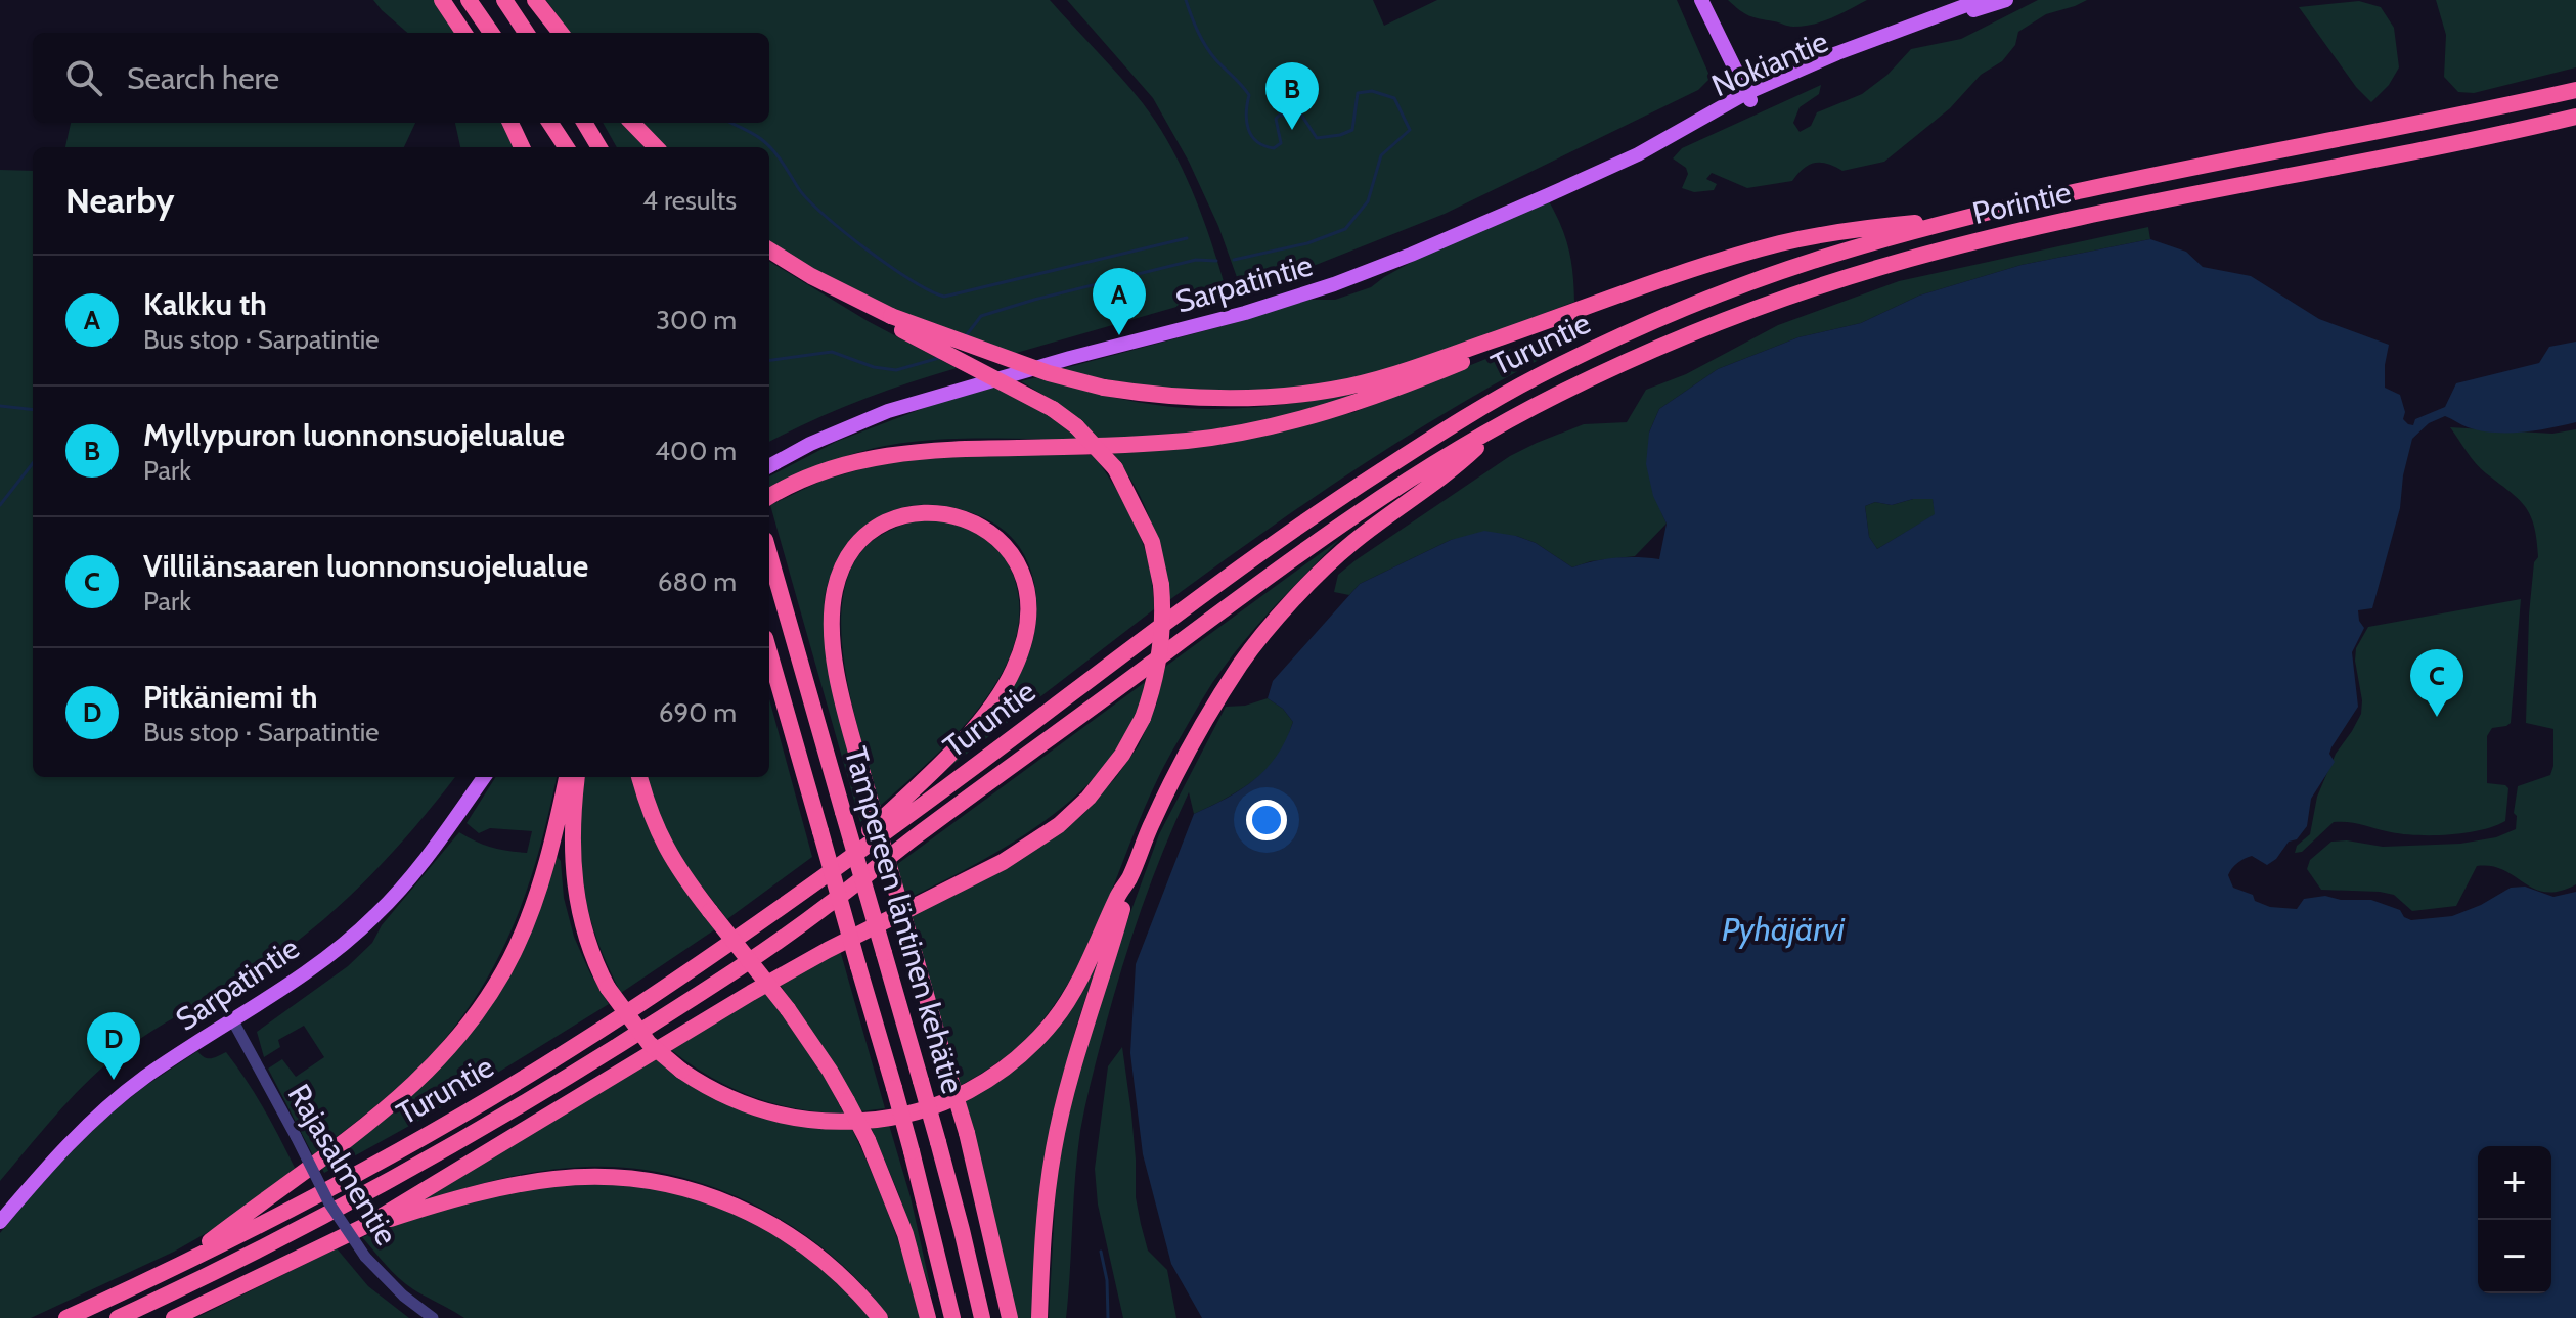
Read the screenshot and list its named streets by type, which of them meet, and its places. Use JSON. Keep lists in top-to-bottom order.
{
  "streets": {
    "highway": ["Porintie", "Turuntie", "Tampereen läntinen kehätie"],
    "main road": ["Nokiantie", "Sarpatintie"],
    "street": ["Rajasalmentie"]
  },
  "crossings": [
    ["Nokiantie", "Sarpatintie"],
    ["Porintie", "Turuntie"],
    ["Sarpatintie", "Rajasalmentie"]
  ],
  "water": ["Pyhäjärvi"],
  "page": {
    "search": "Search here",
    "pins": [
      "B",
      "A",
      "C",
      "D"
    ],
    "heading": ["Nearby", "4 results"],
    "list": [
      {
        "mark": "A",
        "name": "Kalkku th",
        "note": "Bus stop · Sarpatintie",
        "value": "300 m"
      },
      {
        "mark": "B",
        "name": "Myllypuron luonnonsuojelualue",
        "note": "Park",
        "value": "400 m"
      },
      {
        "mark": "C",
        "name": "Villilänsaaren luonnonsuojelualue",
        "note": "Park",
        "value": "680 m"
      },
      {
        "mark": "D",
        "name": "Pitkäniemi th",
        "note": "Bus stop · Sarpatintie",
        "value": "690 m"
      }
    ],
    "map_buttons": ["+", "−"]
  }
}
